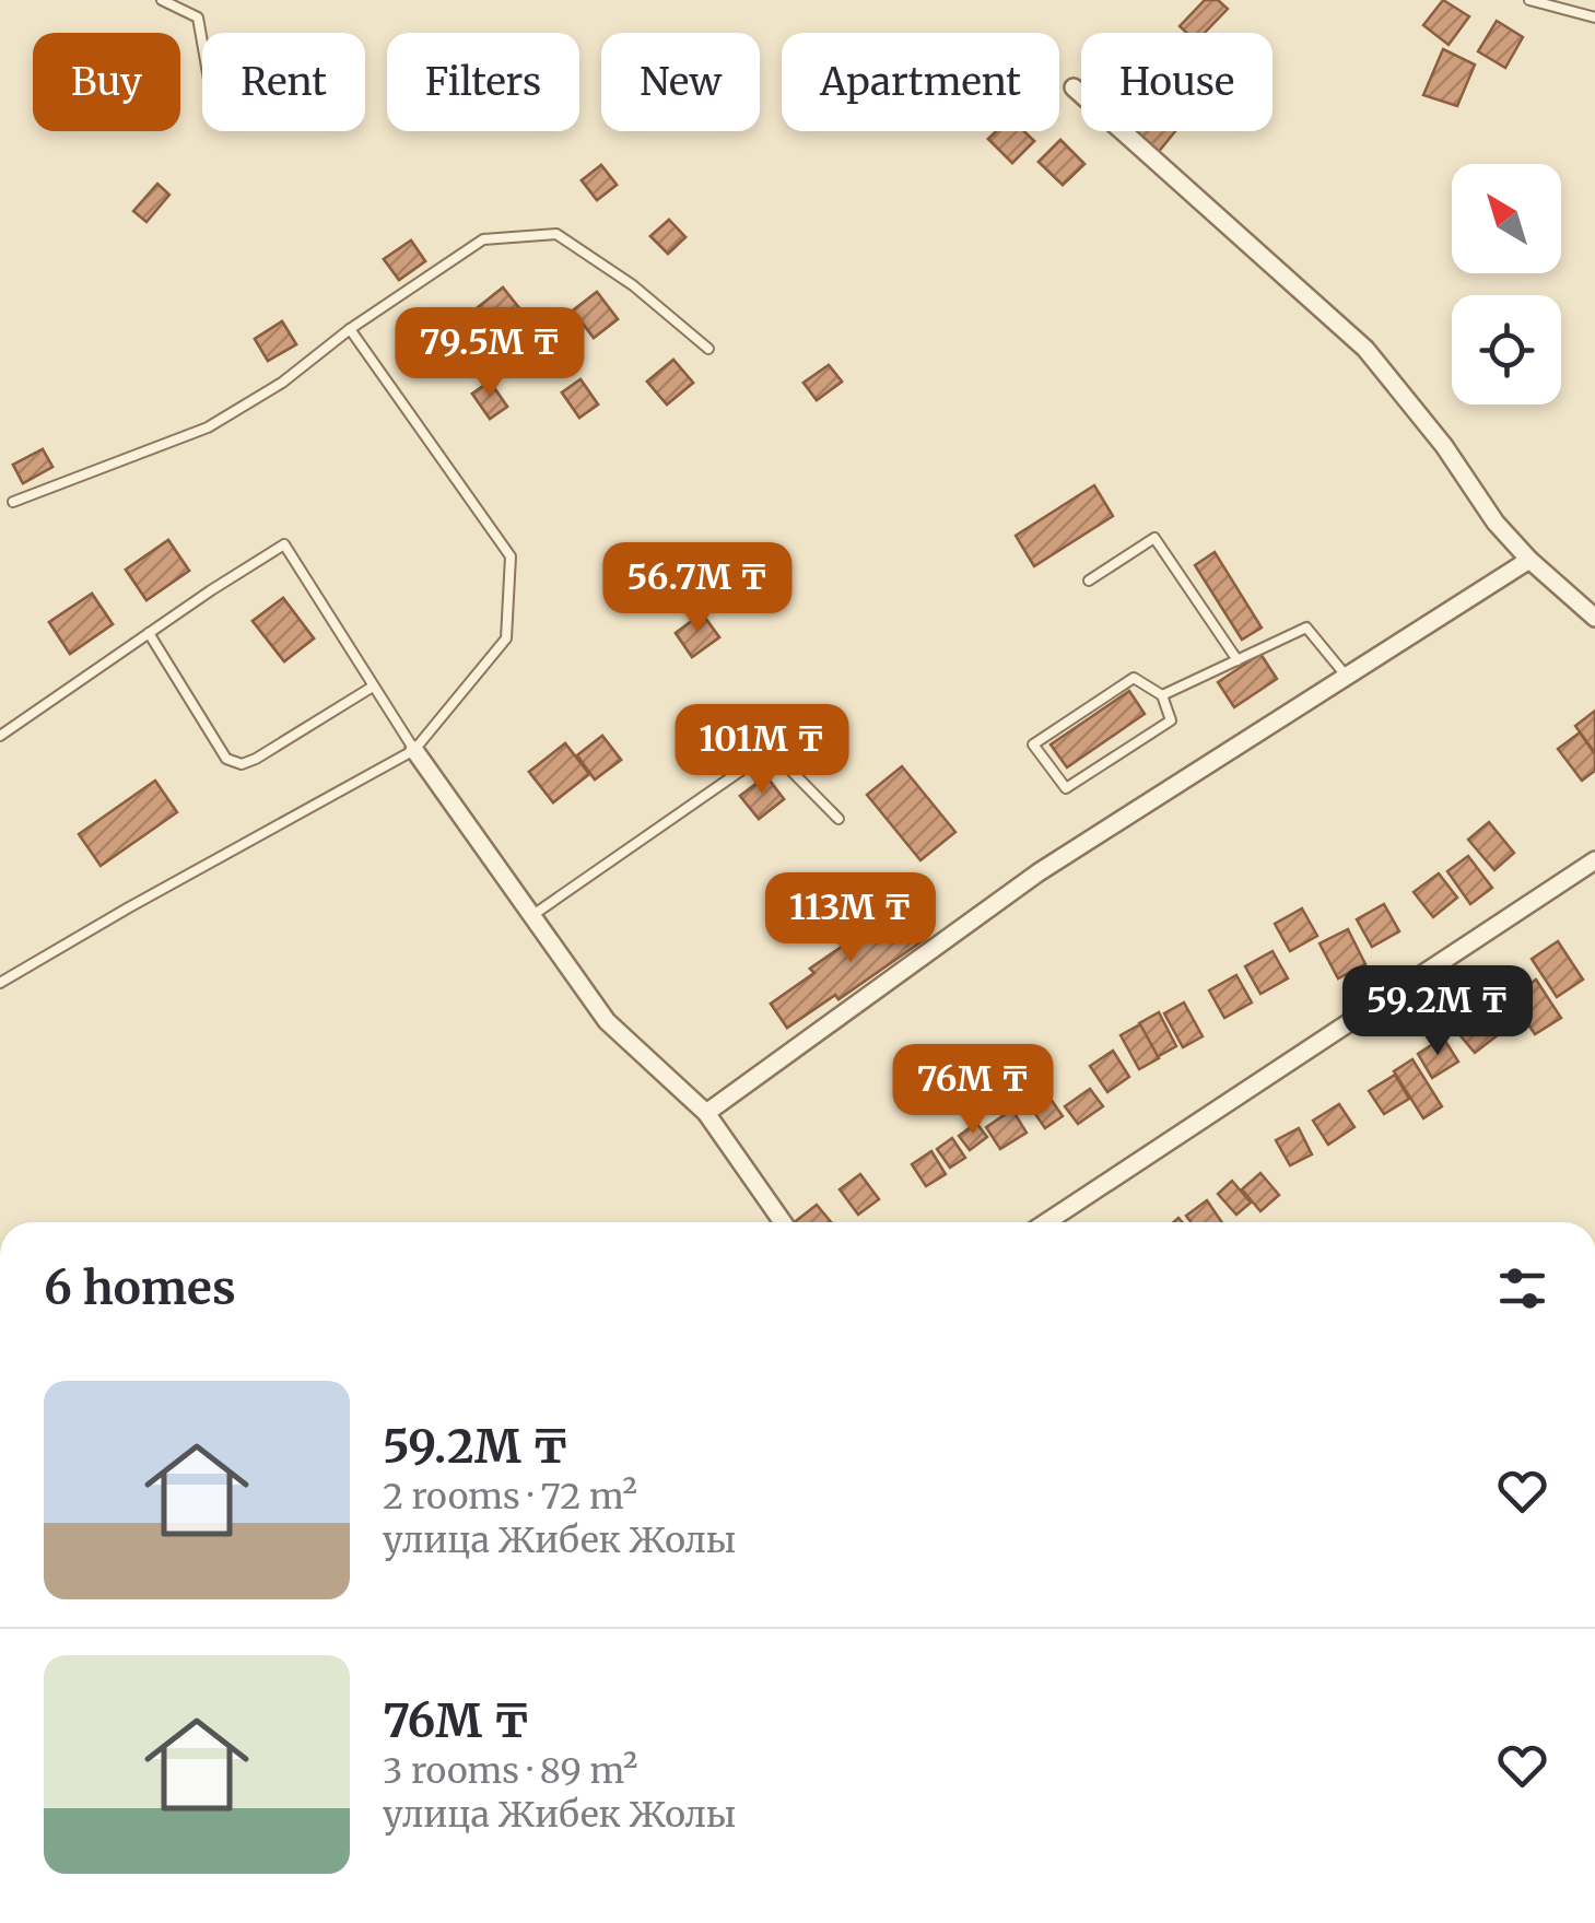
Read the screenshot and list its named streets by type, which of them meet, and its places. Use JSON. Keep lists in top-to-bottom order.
{
  "north": "top left",
  "page": {
    "chip": [
      "Buy",
      "Rent",
      "Filters",
      "New",
      "Apartment",
      "House"
    ],
    "price": [
      "79.5M ₸",
      "56.7M ₸",
      "101M ₸",
      "113M ₸",
      "59.2M ₸",
      "76M ₸"
    ],
    "heading": "6 homes",
    "list": [
      {
        "name": "59.2M ₸",
        "note": "2 rooms · 72 m² · улица Жибек Жолы"
      },
      {
        "name": "76M ₸",
        "note": "3 rooms · 89 m² · улица Жибек Жолы"
      }
    ]
  }
}
